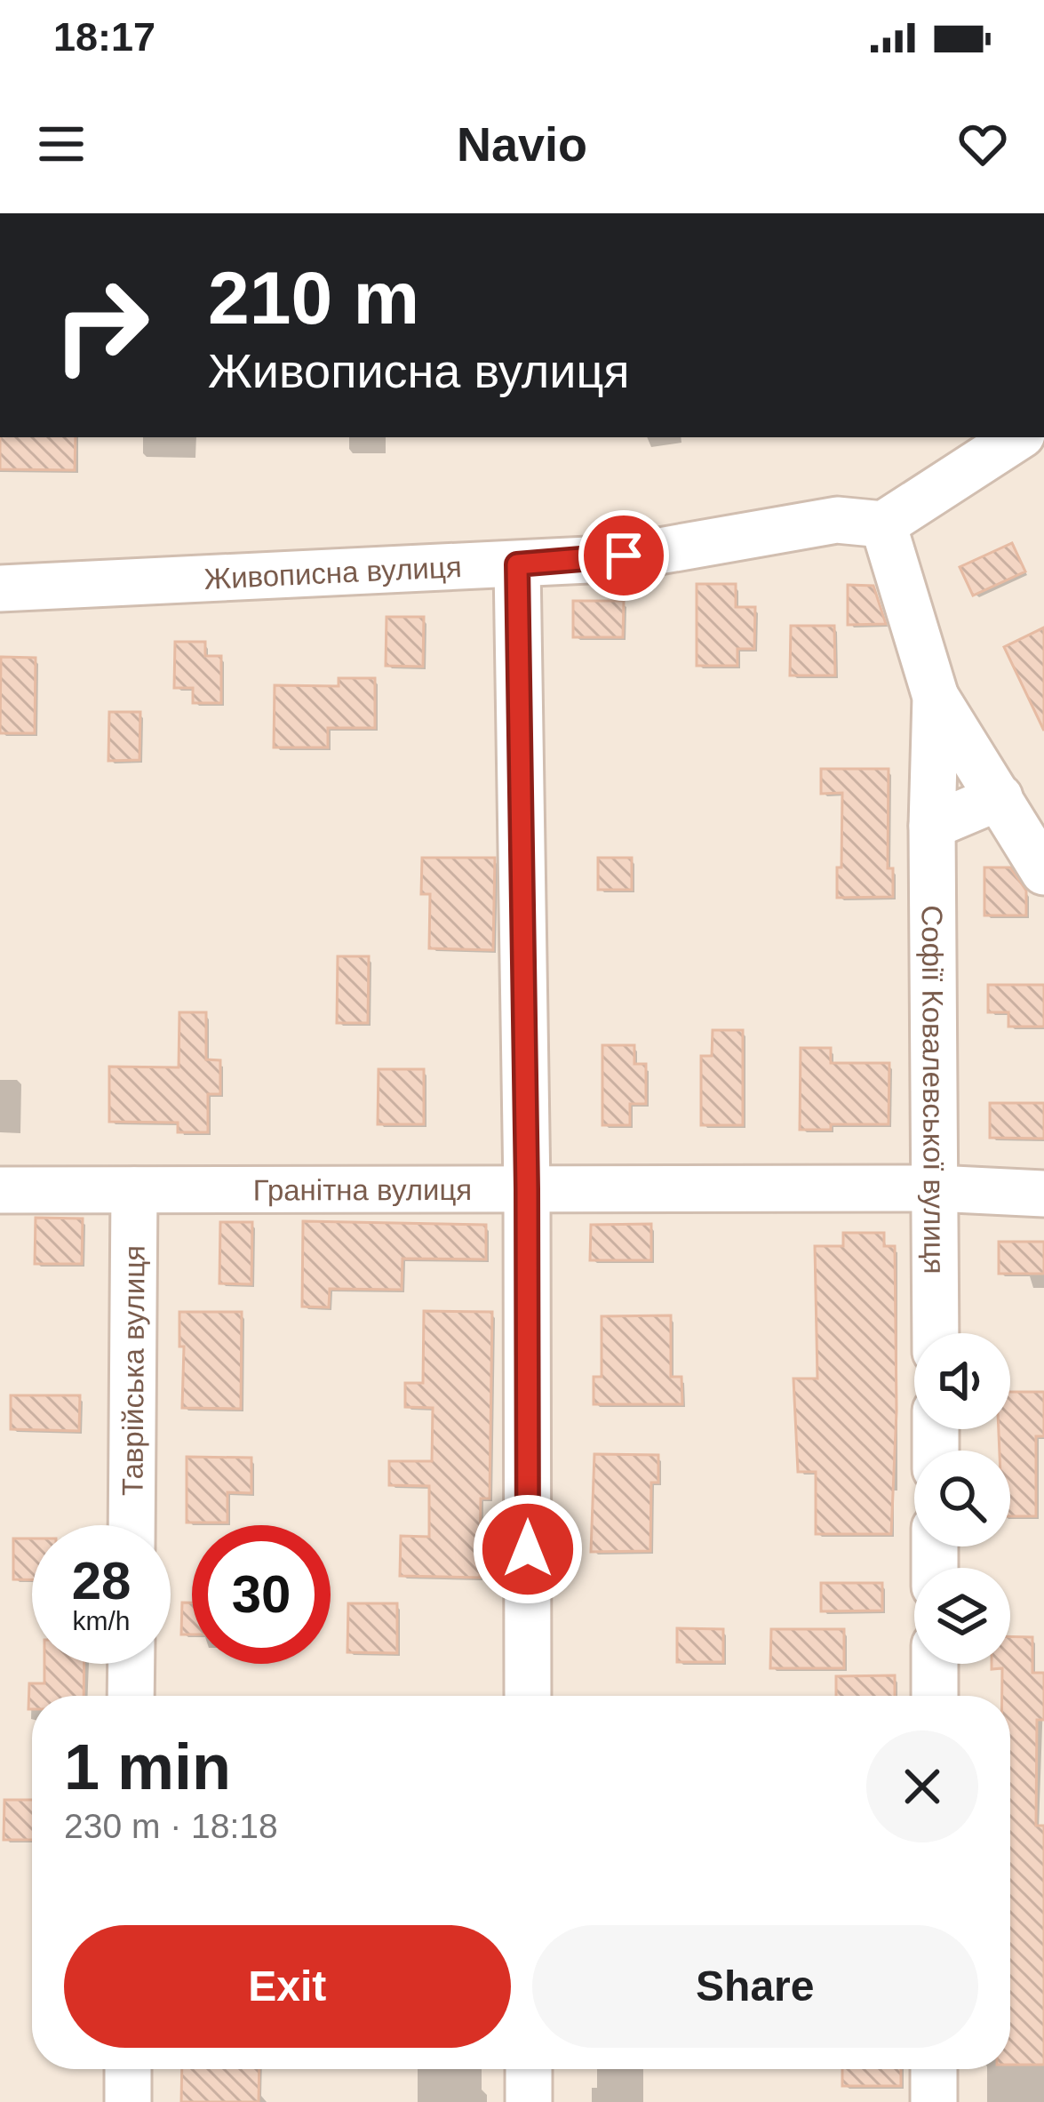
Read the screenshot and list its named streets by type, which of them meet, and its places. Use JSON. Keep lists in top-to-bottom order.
{
  "streets": {
    "street": [
      "Живописна вулиця",
      "Софії Ковалевської вулиця",
      "Гранітна вулиця",
      "Таврійська вулиця"
    ]
  },
  "crossings": [
    ["Живописна вулиця", "Софії Ковалевської вулиця"],
    ["Софії Ковалевської вулиця", "Гранітна вулиця"],
    ["Гранітна вулиця", "Таврійська вулиця"]
  ],
  "page": {
    "status": "18:17",
    "header": "Navio",
    "turn": ["210 m", "Живописна вулиця"],
    "speed": "28 km/h",
    "limit": "30",
    "heading": ["1 min", "230 m · 18:18"],
    "buttons": ["Exit", "Share"]
  }
}
